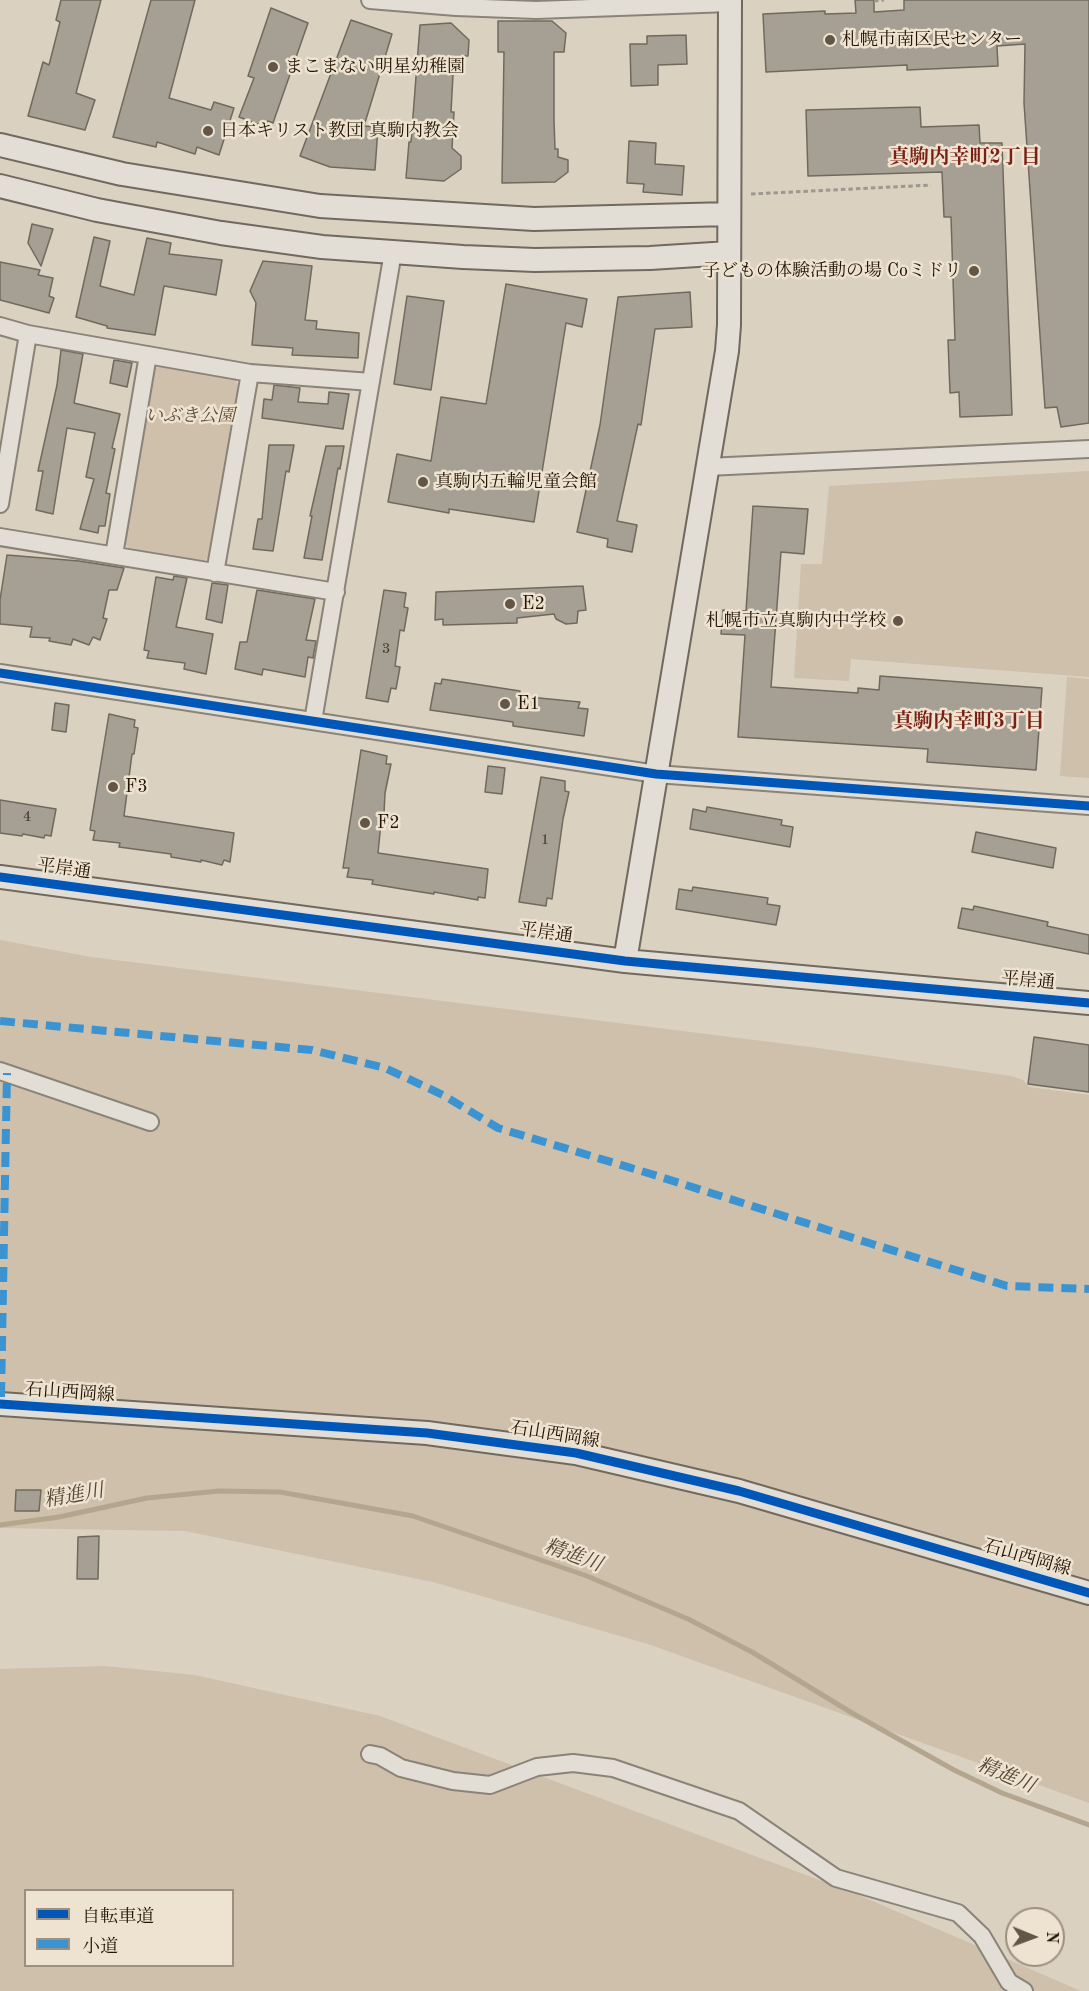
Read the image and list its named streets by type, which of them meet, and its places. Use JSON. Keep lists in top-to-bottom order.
{
  "streets": {
    "street": ["平岸通", "石山西岡線"]
  },
  "districts": ["真駒内幸町2丁目", "真駒内幸町3丁目"],
  "water": ["精進川"],
  "parks": ["いぶき公園"],
  "places": [
    "札幌市南区民センター",
    "まこまない明星幼稚園",
    "日本キリスト教団 真駒内教会",
    "子どもの体験活動の場 Coミドリ",
    "真駒内五輪児童会館",
    "E2",
    "札幌市立真駒内中学校",
    "E1",
    "F3",
    "F2"
  ],
  "house_numbers": ["3", "4", "1"],
  "legend": ["自転車道", "小道"],
  "north": "right"
}
